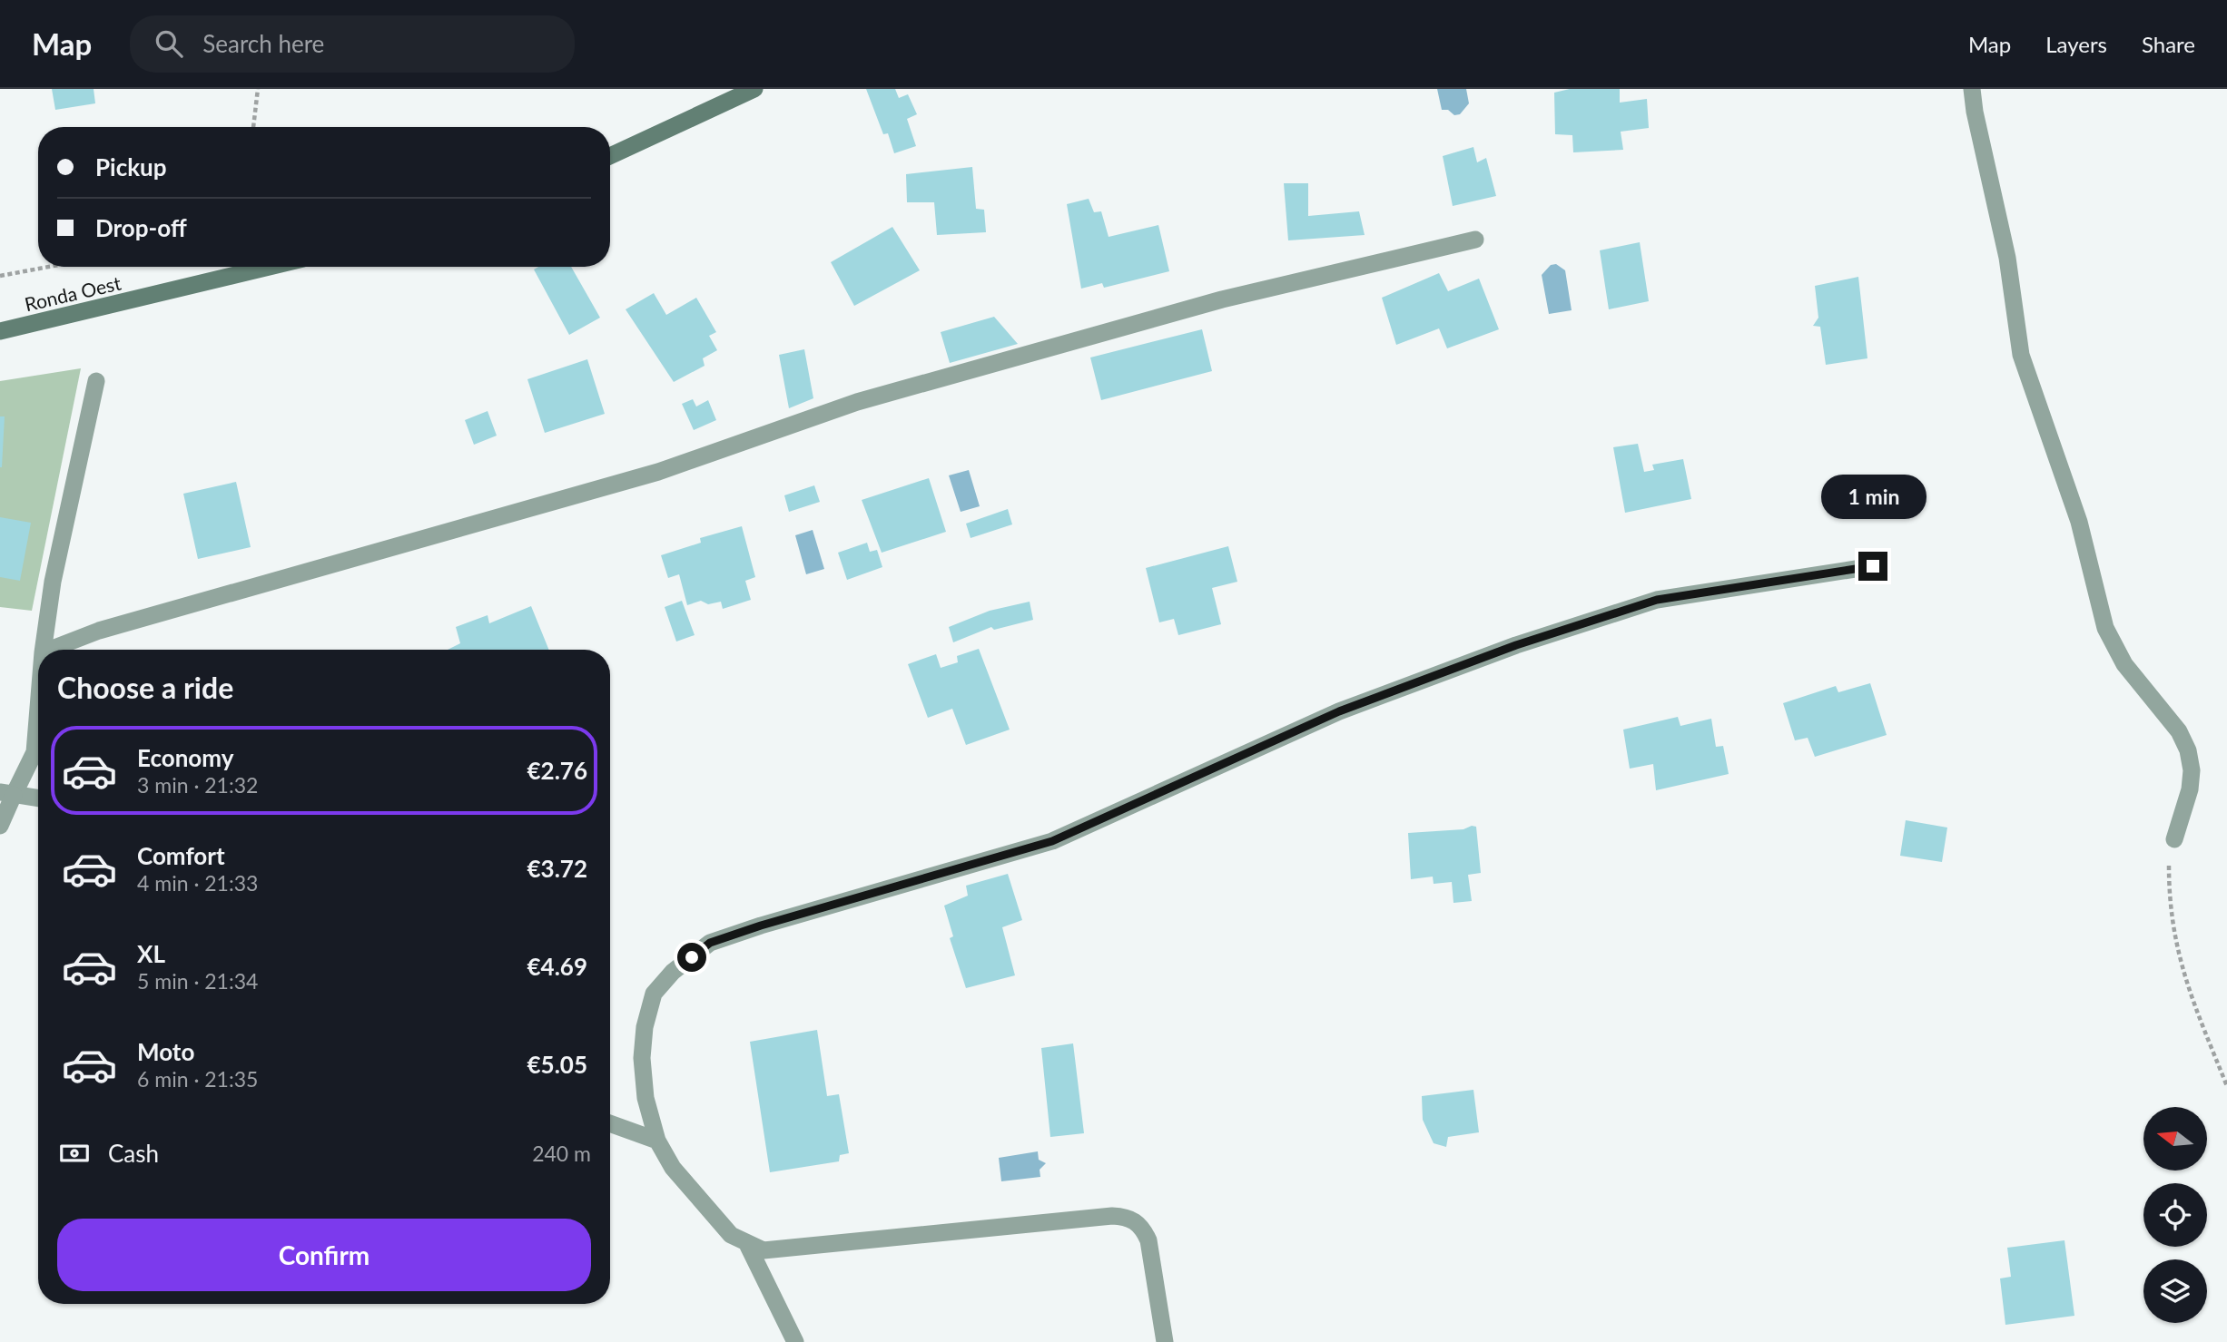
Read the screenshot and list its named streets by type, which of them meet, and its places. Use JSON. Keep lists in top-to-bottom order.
{
  "streets": {
    "main road": ["Ronda Oest"]
  },
  "north": "left",
  "page": {
    "header": "Map",
    "search": "Search here",
    "nav": ["Map", "Layers", "Share"],
    "banner": ["Pickup", "Drop-off"],
    "bubble": "1 min",
    "heading": "Choose a ride",
    "list": [
      {
        "name": "Economy",
        "note": "3 min · 21:32",
        "value": "€2.76"
      },
      {
        "name": "Comfort",
        "note": "4 min · 21:33",
        "value": "€3.72"
      },
      {
        "name": "XL",
        "note": "5 min · 21:34",
        "value": "€4.69"
      },
      {
        "name": "Moto",
        "note": "6 min · 21:35",
        "value": "€5.05"
      }
    ],
    "pay": ["Cash", "240 m"],
    "buttons": "Confirm"
  }
}
